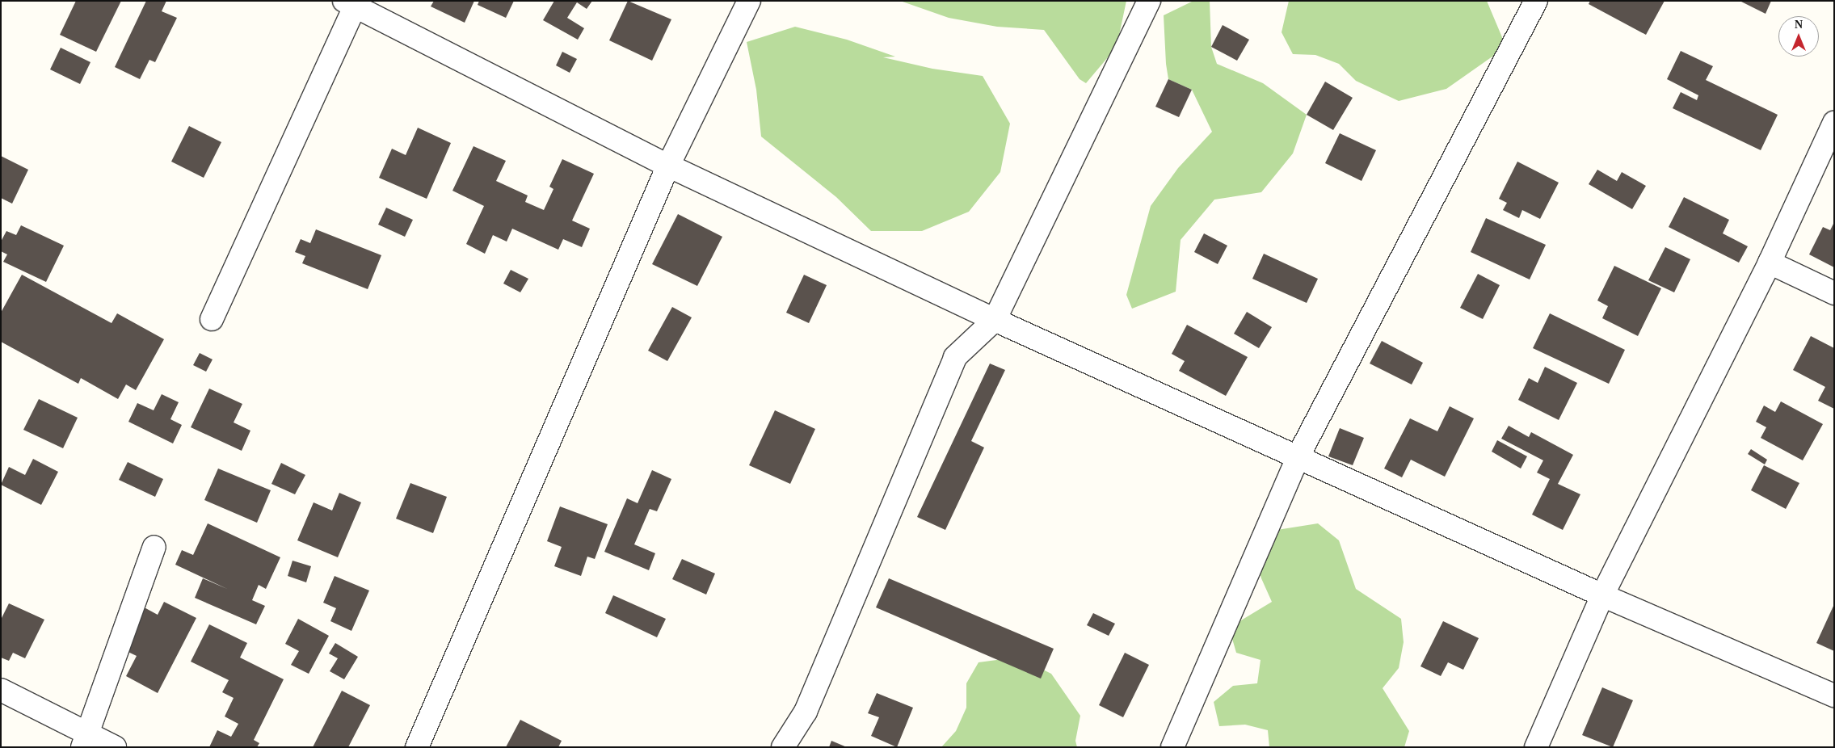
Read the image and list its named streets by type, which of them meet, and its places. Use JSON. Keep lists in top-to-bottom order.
{
  "north": "top"
}
